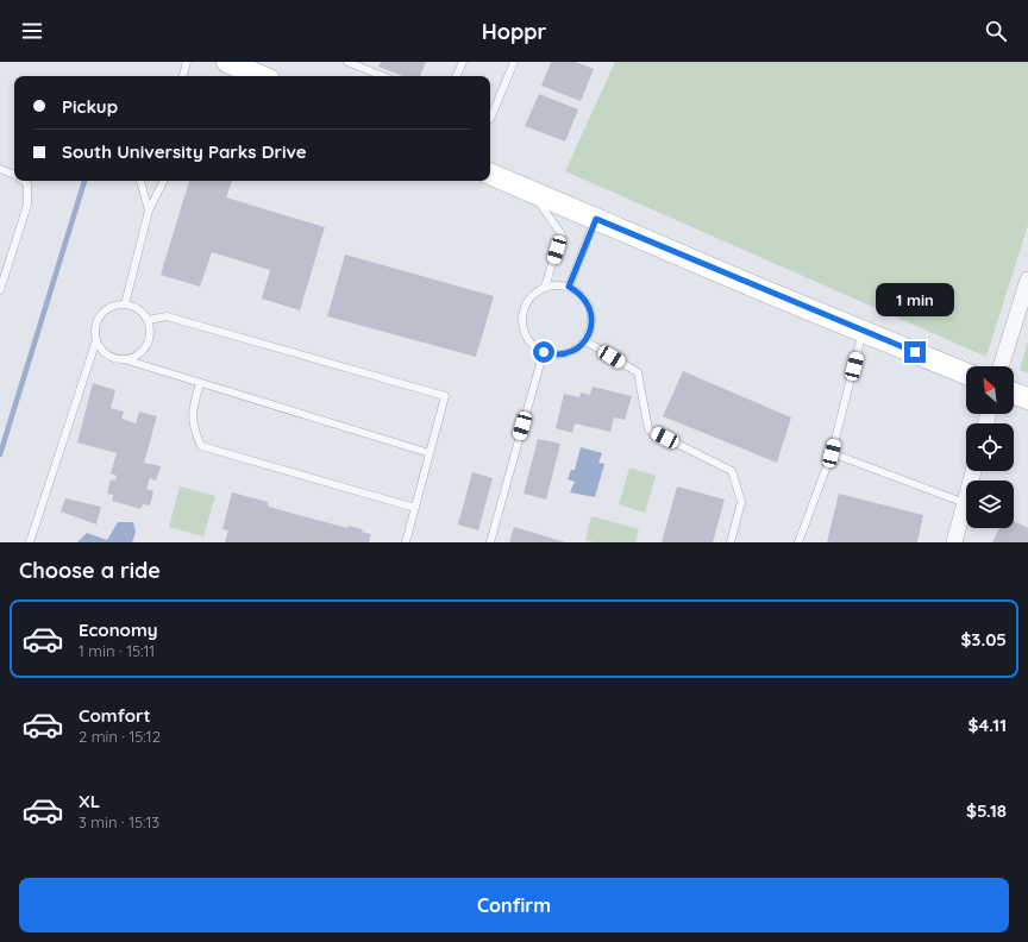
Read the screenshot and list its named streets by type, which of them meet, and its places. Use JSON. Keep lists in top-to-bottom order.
{
  "north": "top left",
  "page": {
    "header": "Hoppr",
    "banner": ["Pickup", "South University Parks Drive"],
    "bubble": "1 min",
    "heading": "Choose a ride",
    "list": [
      {
        "name": "Economy",
        "note": "1 min · 15:11",
        "value": "$3.05"
      },
      {
        "name": "Comfort",
        "note": "2 min · 15:12",
        "value": "$4.11"
      },
      {
        "name": "XL",
        "note": "3 min · 15:13",
        "value": "$5.18"
      }
    ],
    "buttons": "Confirm"
  }
}
